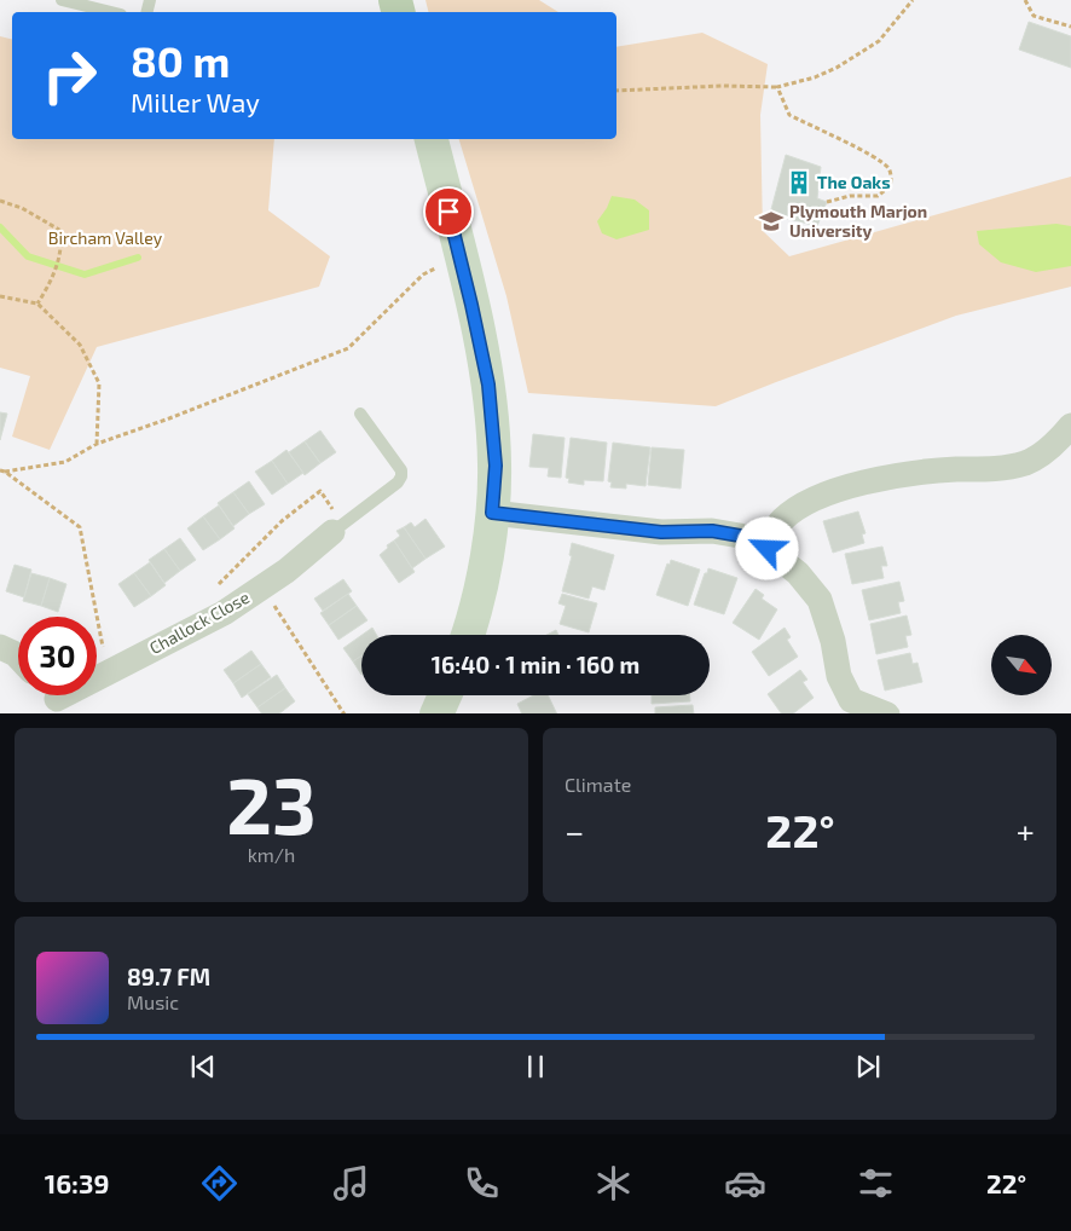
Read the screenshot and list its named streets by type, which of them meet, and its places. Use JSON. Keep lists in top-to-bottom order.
{
  "streets": {
    "street": ["Challock Close"]
  },
  "parks": ["Bircham Valley"],
  "places": {
    "building": ["The Oaks"],
    "school or university": ["Plymouth Marjon University"]
  },
  "north": "bottom right",
  "page": {
    "turn": ["80 m", "Miller Way"],
    "limit": "30",
    "trip": "16:40 · 1 min · 160 m",
    "tile": [
      ["23", "km/h"],
      "Climate"
    ],
    "heat": ["−", "22°", "+"],
    "song": ["89.7 FM", "Music"],
    "tabs": ["16:39", "22°"]
  }
}
